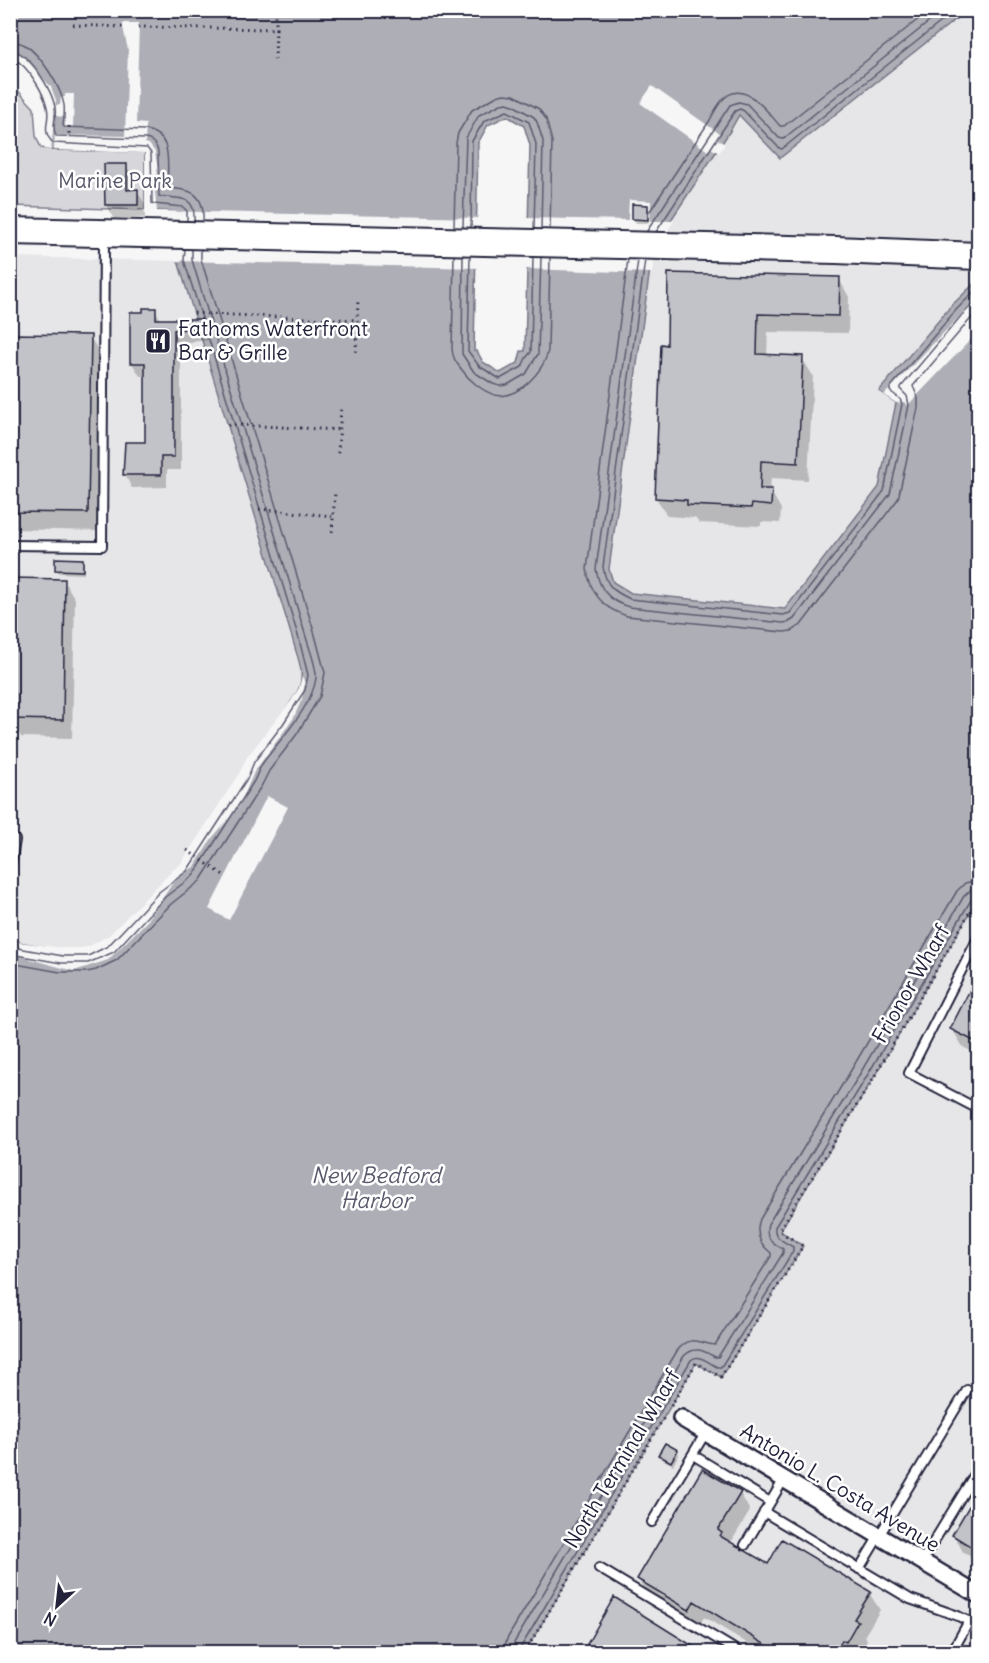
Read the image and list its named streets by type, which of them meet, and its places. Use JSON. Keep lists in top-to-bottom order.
{
  "streets": {
    "street": ["Antonio L. Costa Avenue"],
    "path": ["Frionor Wharf", "North Terminal Wharf"]
  },
  "crossings": [
    ["Frionor Wharf", "North Terminal Wharf"]
  ],
  "water": ["New Bedford Harbor"],
  "parks": ["Marine Park"],
  "places": {
    "restaurant": ["Fathoms Waterfront Bar & Grille"]
  },
  "north": "bottom left"
}
